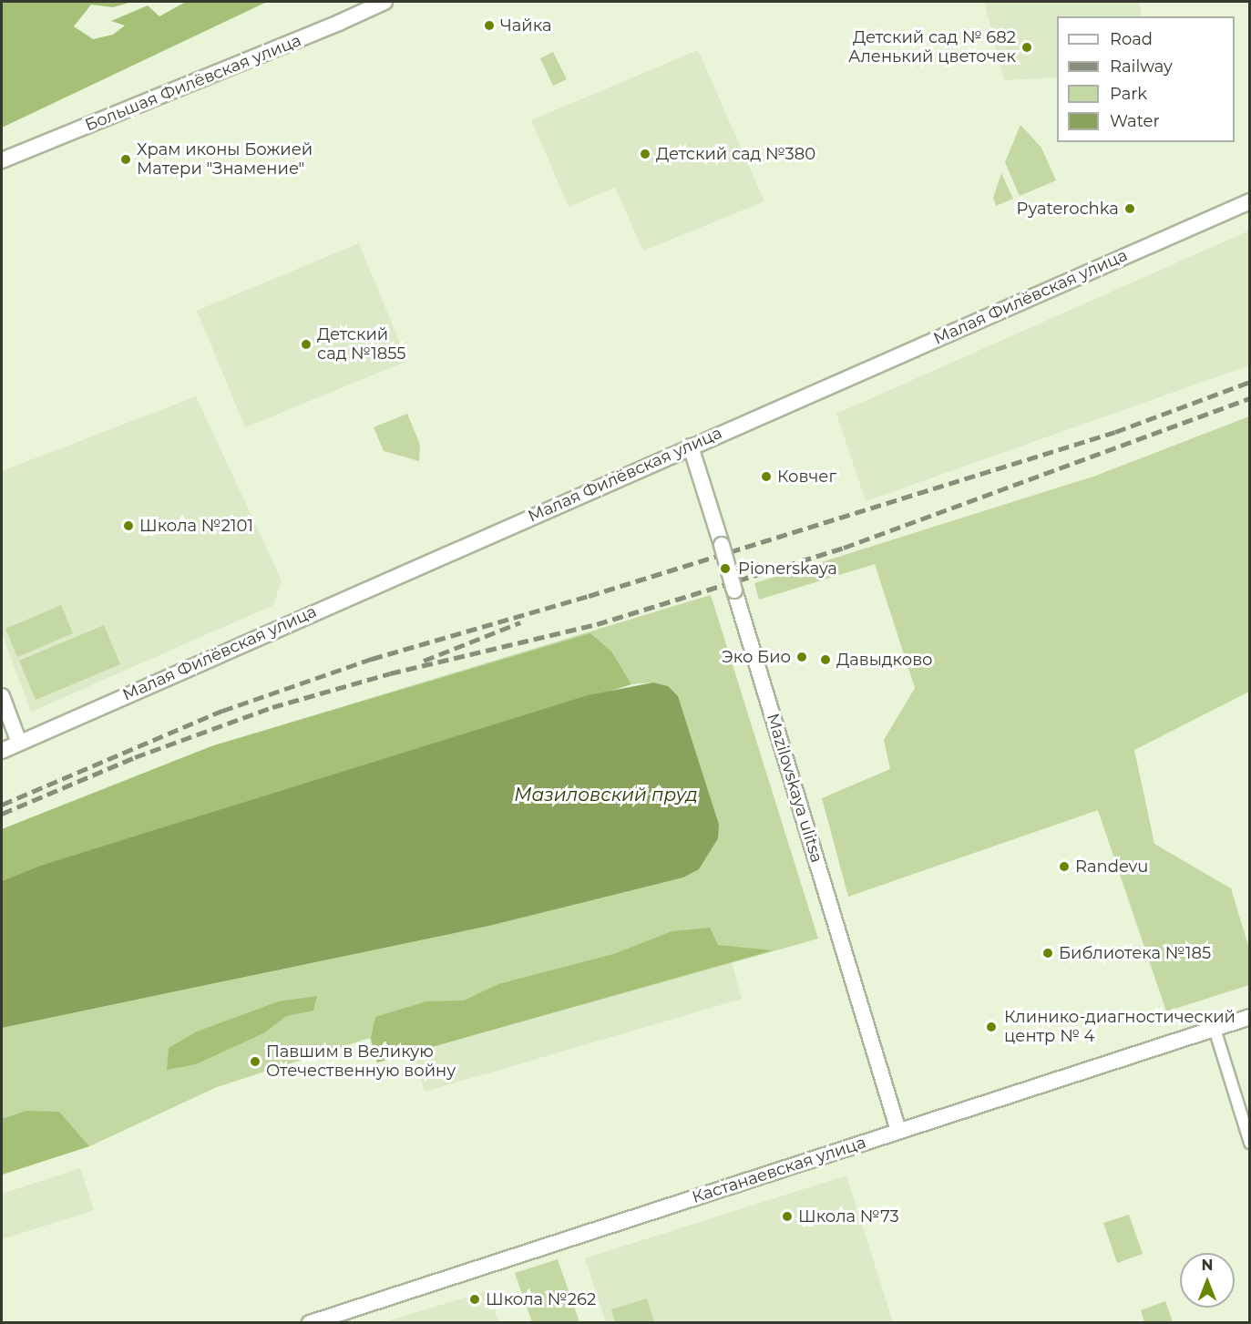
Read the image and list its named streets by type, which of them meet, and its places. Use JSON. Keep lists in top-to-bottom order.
{
  "streets": {
    "street": [
      "Большая Филёвская улица",
      "Малая Филёвская улица",
      "Mazilovskaya ulitsa",
      "Кастанаевская улица"
    ]
  },
  "crossings": [
    ["Малая Филёвская улица", "Mazilovskaya ulitsa"],
    ["Mazilovskaya ulitsa", "Кастанаевская улица"]
  ],
  "water": ["Мазиловский пруд"],
  "places": [
    "Чайка",
    "Детский сад № 682 Аленький цветочек",
    "Детский сад №380",
    "Храм иконы Божией Матери \"Знамение\"",
    "Pyaterochka",
    "Детский сад №1855",
    "Ковчег",
    "Школа №2101",
    "Pionerskaya",
    "Эко Био",
    "Давыдково",
    "Randevu",
    "Библиотека №185",
    "Клинико-диагностический центр № 4",
    "Павшим в Великую Отечественную войну",
    "Школа №73",
    "Школа №262"
  ],
  "legend": [
    "Road",
    "Railway",
    "Park",
    "Water"
  ],
  "north": "top"
}
